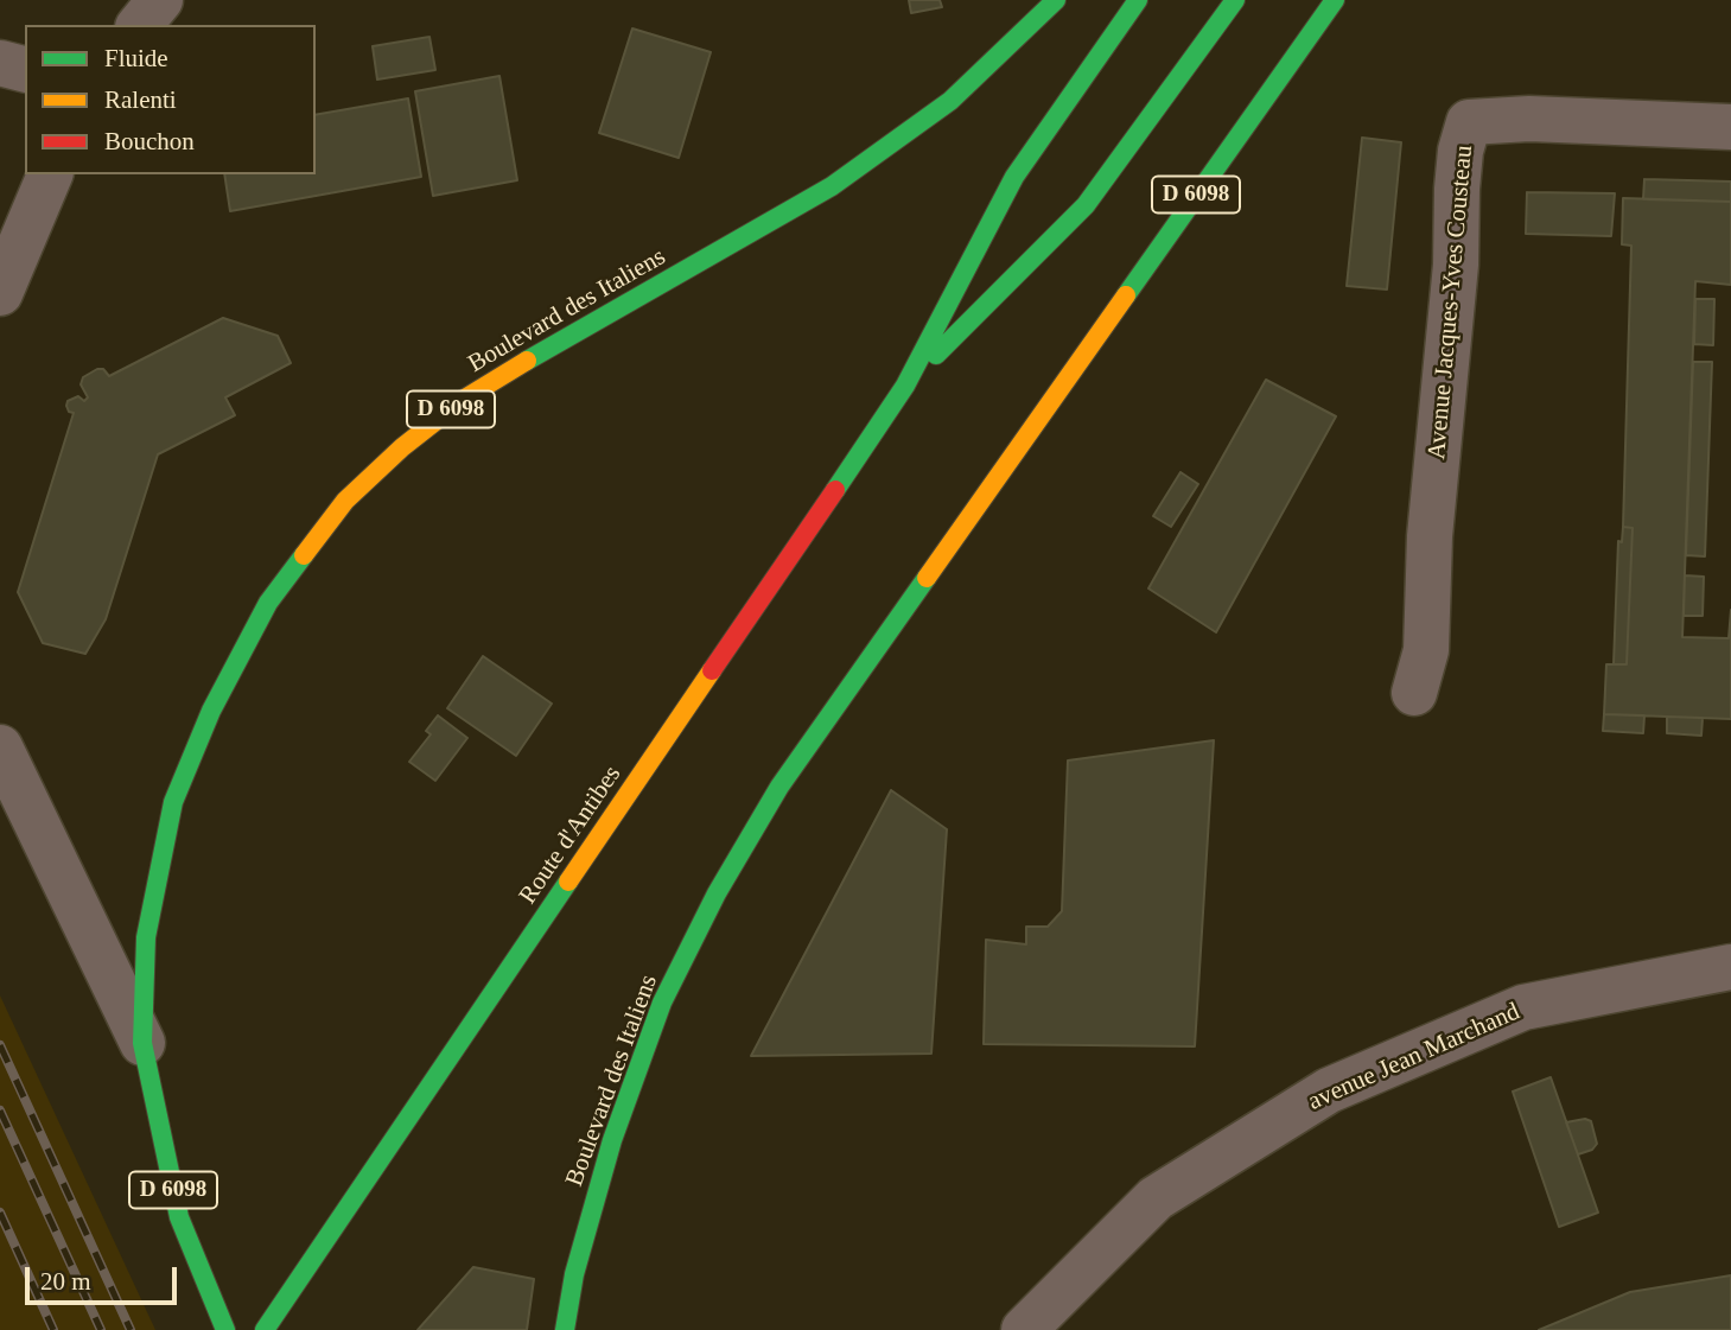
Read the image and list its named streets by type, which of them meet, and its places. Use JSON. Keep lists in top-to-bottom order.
{
  "streets": {
    "main road": ["D 6098", "Boulevard des Italiens", "Route d'Antibes"],
    "street": ["Avenue Jacques-Yves Cousteau", "avenue Jean Marchand"]
  },
  "legend": ["Fluide", "Ralenti", "Bouchon"],
  "scale_bar": "20 m"
}
